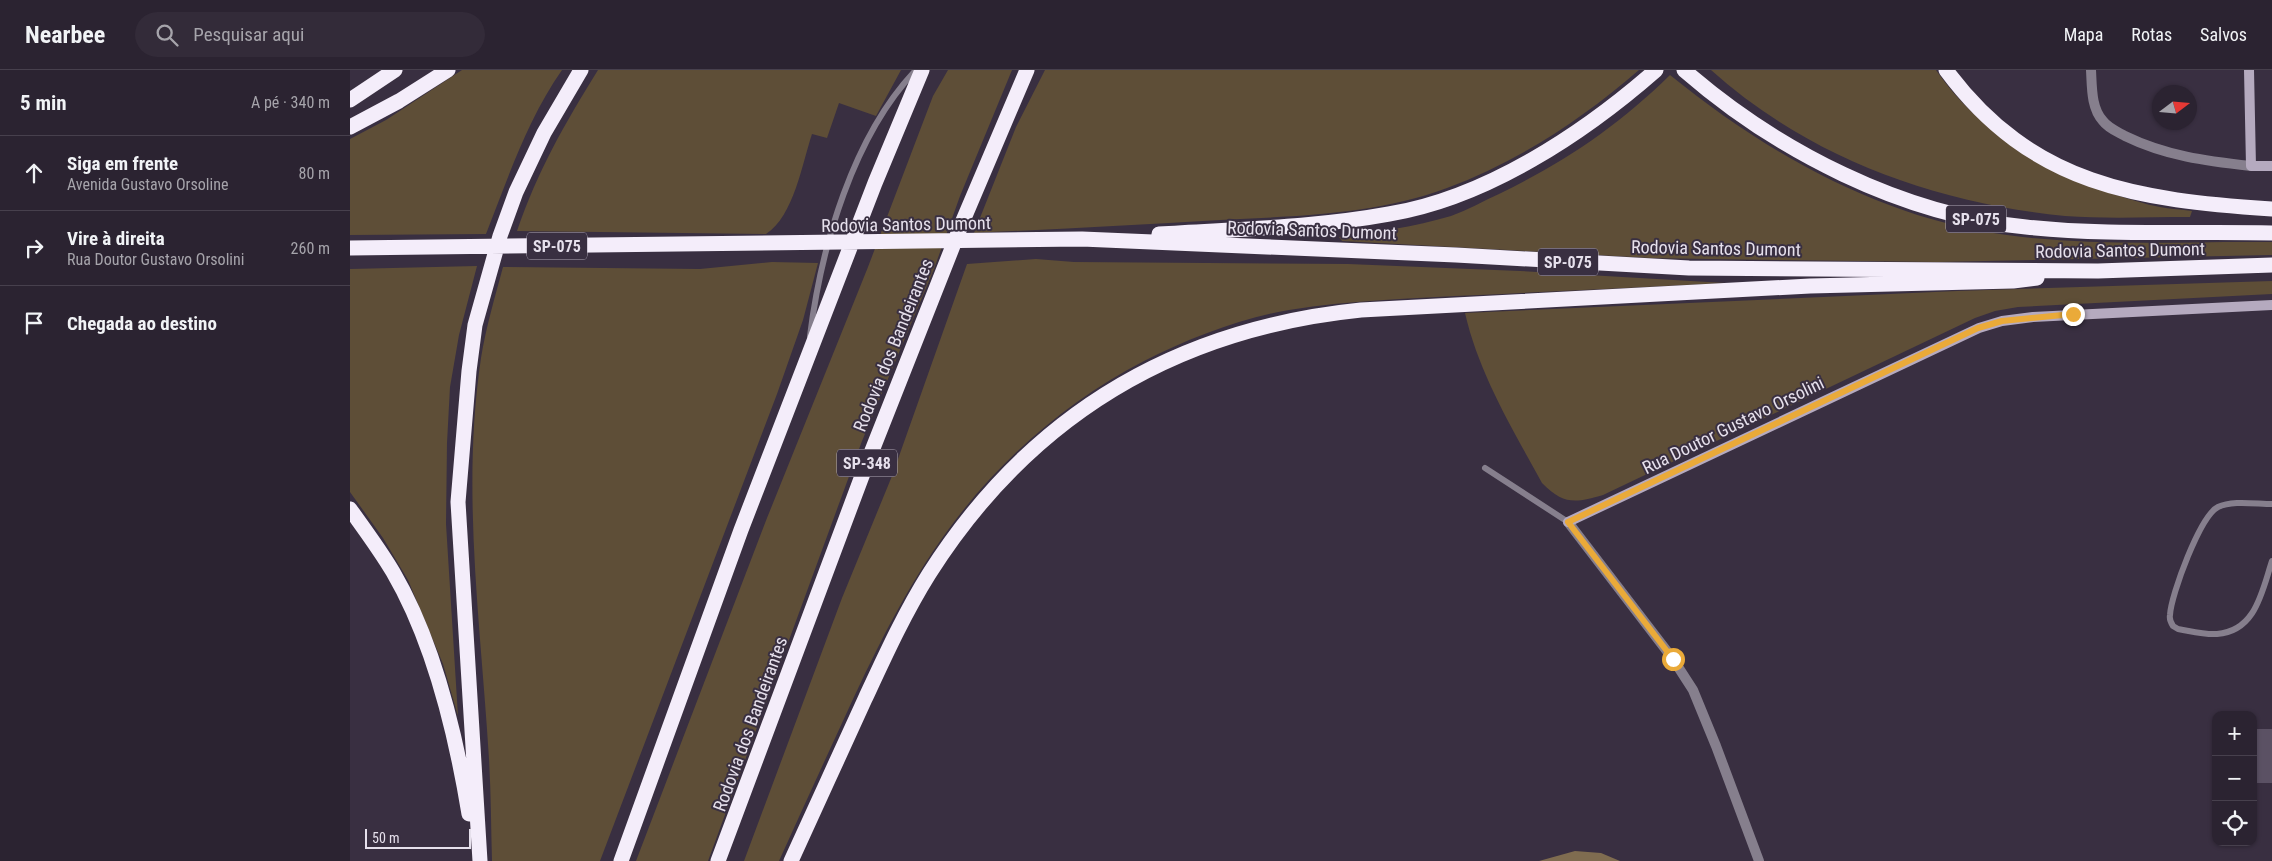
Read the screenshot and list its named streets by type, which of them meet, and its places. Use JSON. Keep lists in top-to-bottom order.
{
  "streets": {
    "highway": [
      "SP-075",
      "Rodovia Santos Dumont",
      "Rodovia dos Bandeirantes",
      "SP-348"
    ],
    "street": ["Rua Doutor Gustavo Orsolini"]
  },
  "scale_bar": "50 m",
  "north": "right",
  "page": {
    "header": "Nearbee",
    "search": "Pesquisar aqui",
    "nav": ["Mapa", "Rotas", "Salvos"],
    "heading": ["5 min", "A pé · 340 m"],
    "list": [
      ["Siga em frente", "Avenida Gustavo Orsoline", "80 m"],
      ["Vire à direita", "Rua Doutor Gustavo Orsolini", "260 m"],
      "Chegada ao destino"
    ],
    "map_buttons": ["+", "−"],
    "scale": "50 m"
  }
}
